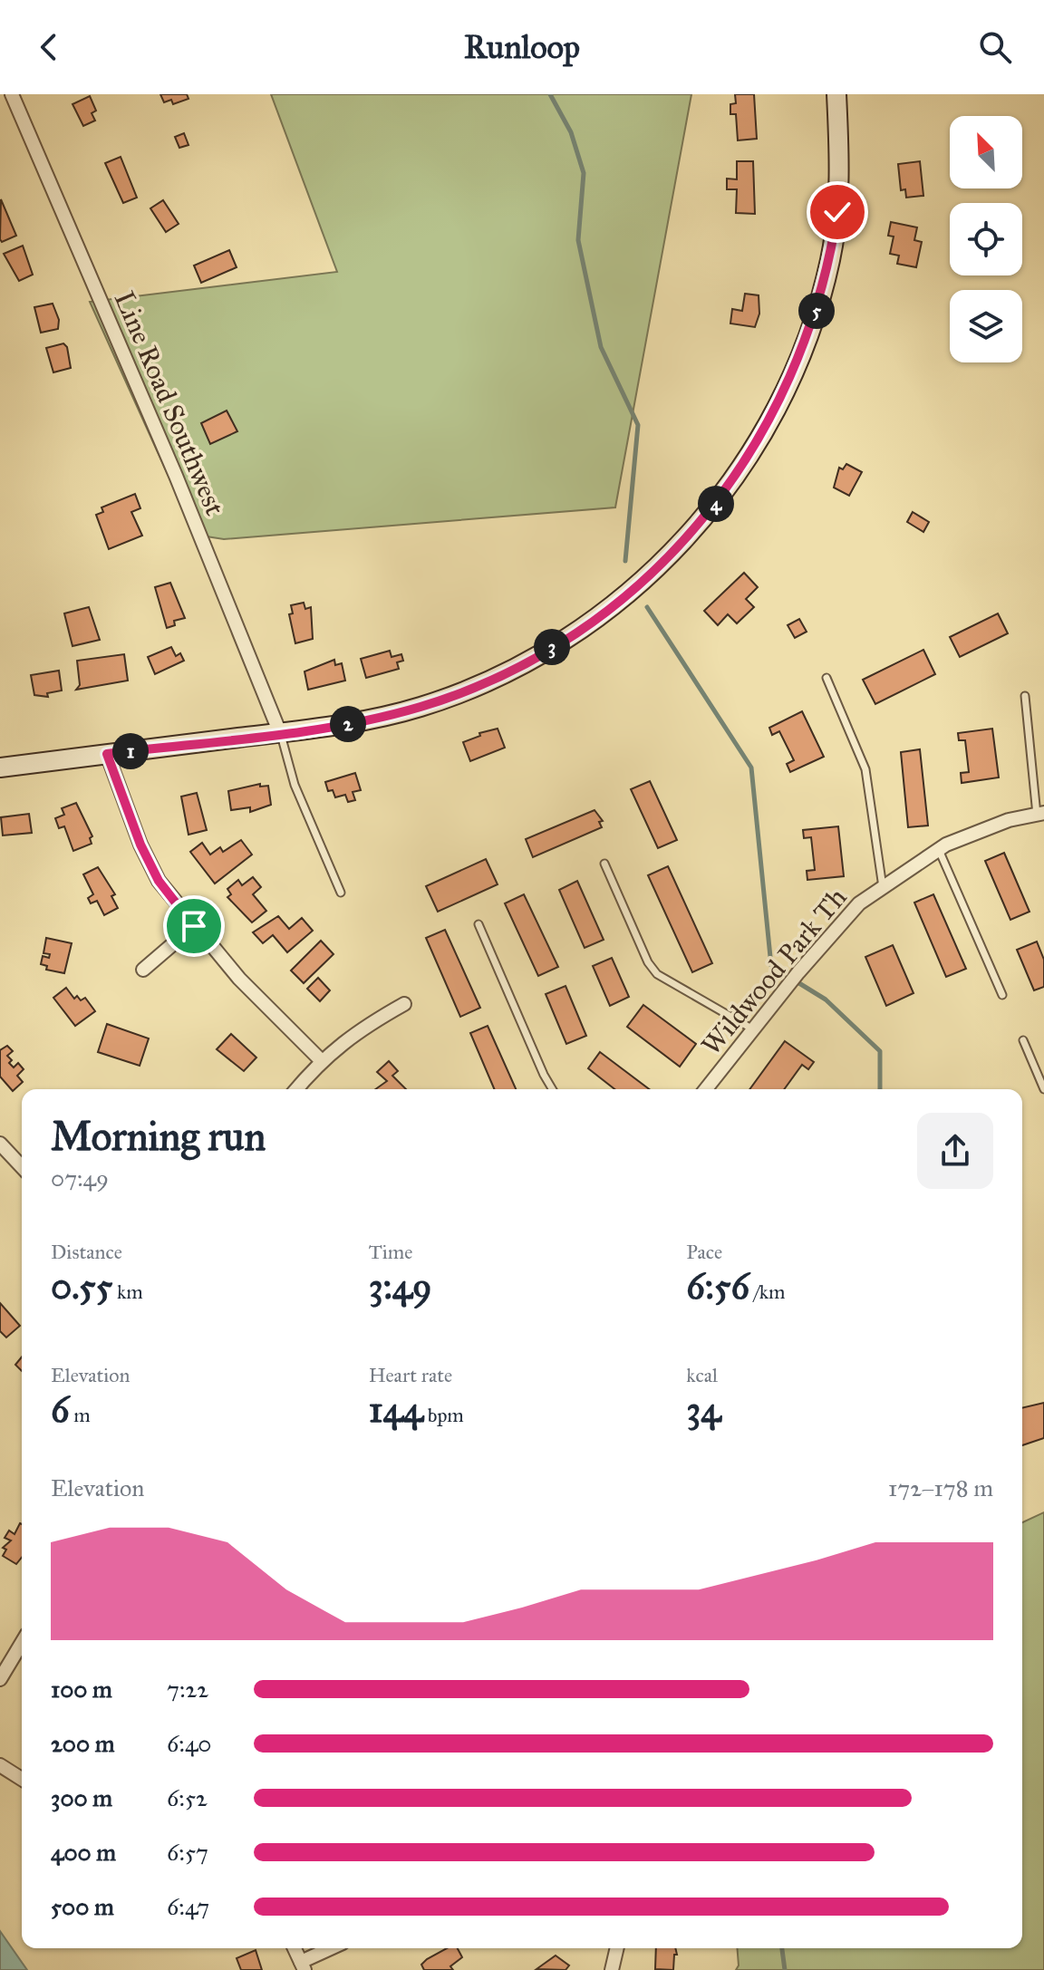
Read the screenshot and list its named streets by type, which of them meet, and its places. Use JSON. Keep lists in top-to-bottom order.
{
  "streets": {
    "street": ["Line Road Southwest", "Wildwood Park Th"]
  },
  "north": "top left",
  "page": {
    "header": "Runloop",
    "pins": [
      "5",
      "4",
      "3",
      "2",
      "1"
    ],
    "heading": ["Morning run", "07:49"],
    "stats": [
      ["Distance", "0.55 km"],
      ["Time", "3:49"],
      ["Pace", "6:56 /km"],
      ["Elevation", "6 m"],
      ["Heart rate", "144 bpm"],
      ["kcal", "34"]
    ],
    "chart": ["Elevation", "172–178 m"],
    "list": [
      {
        "name": "100 m",
        "note": "7:22"
      },
      {
        "name": "200 m",
        "note": "6:40"
      },
      {
        "name": "300 m",
        "note": "6:52"
      },
      {
        "name": "400 m",
        "note": "6:57"
      },
      {
        "name": "500 m",
        "note": "6:47"
      }
    ]
  }
}
